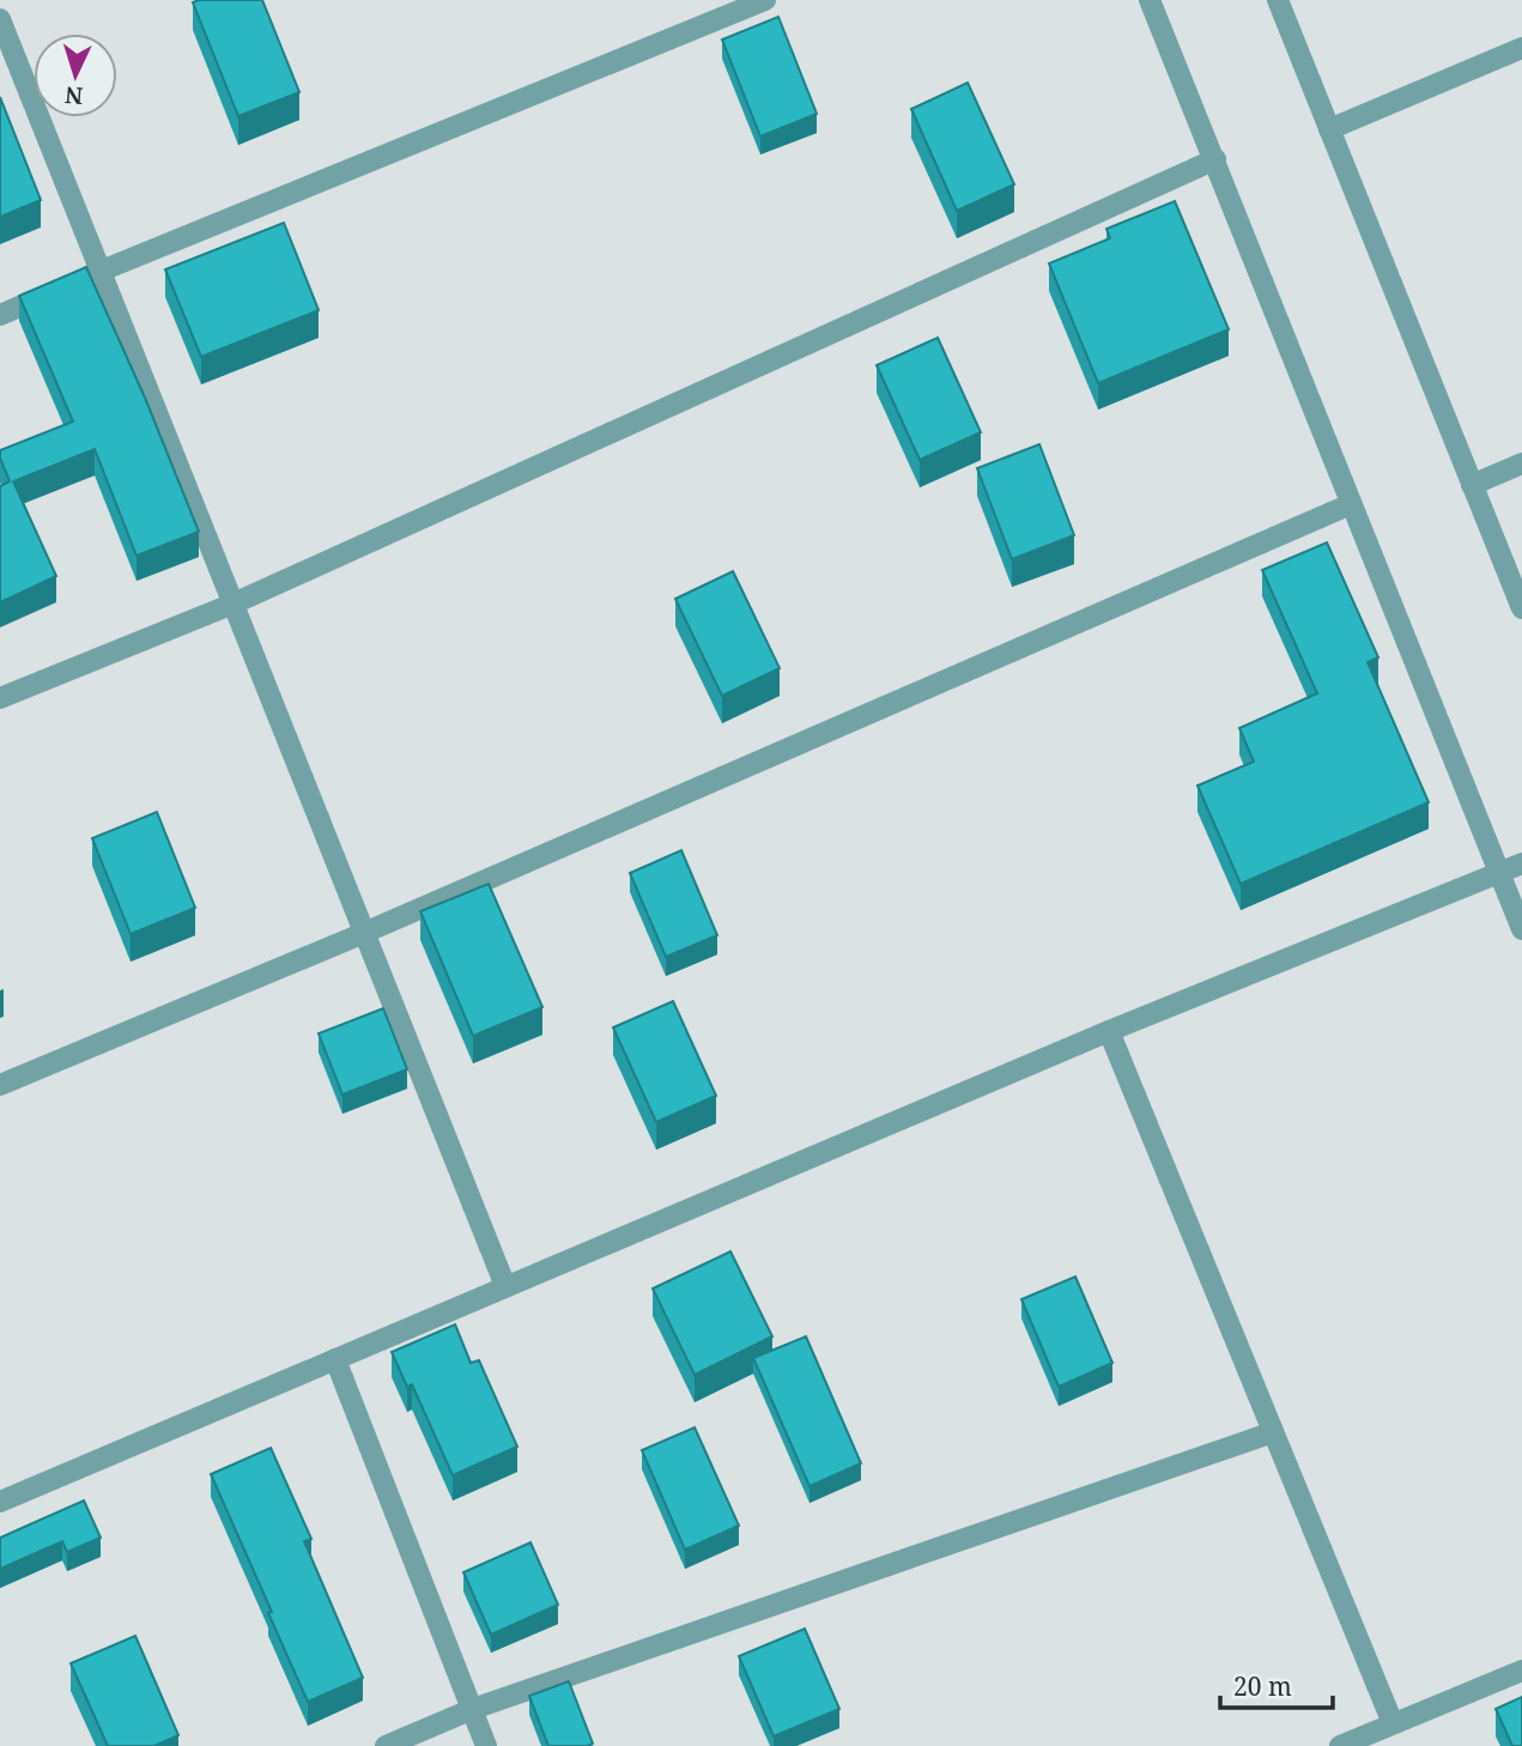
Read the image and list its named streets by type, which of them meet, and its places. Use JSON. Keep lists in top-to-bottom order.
{
  "scale_bar": "20 m",
  "north": "bottom"
}
